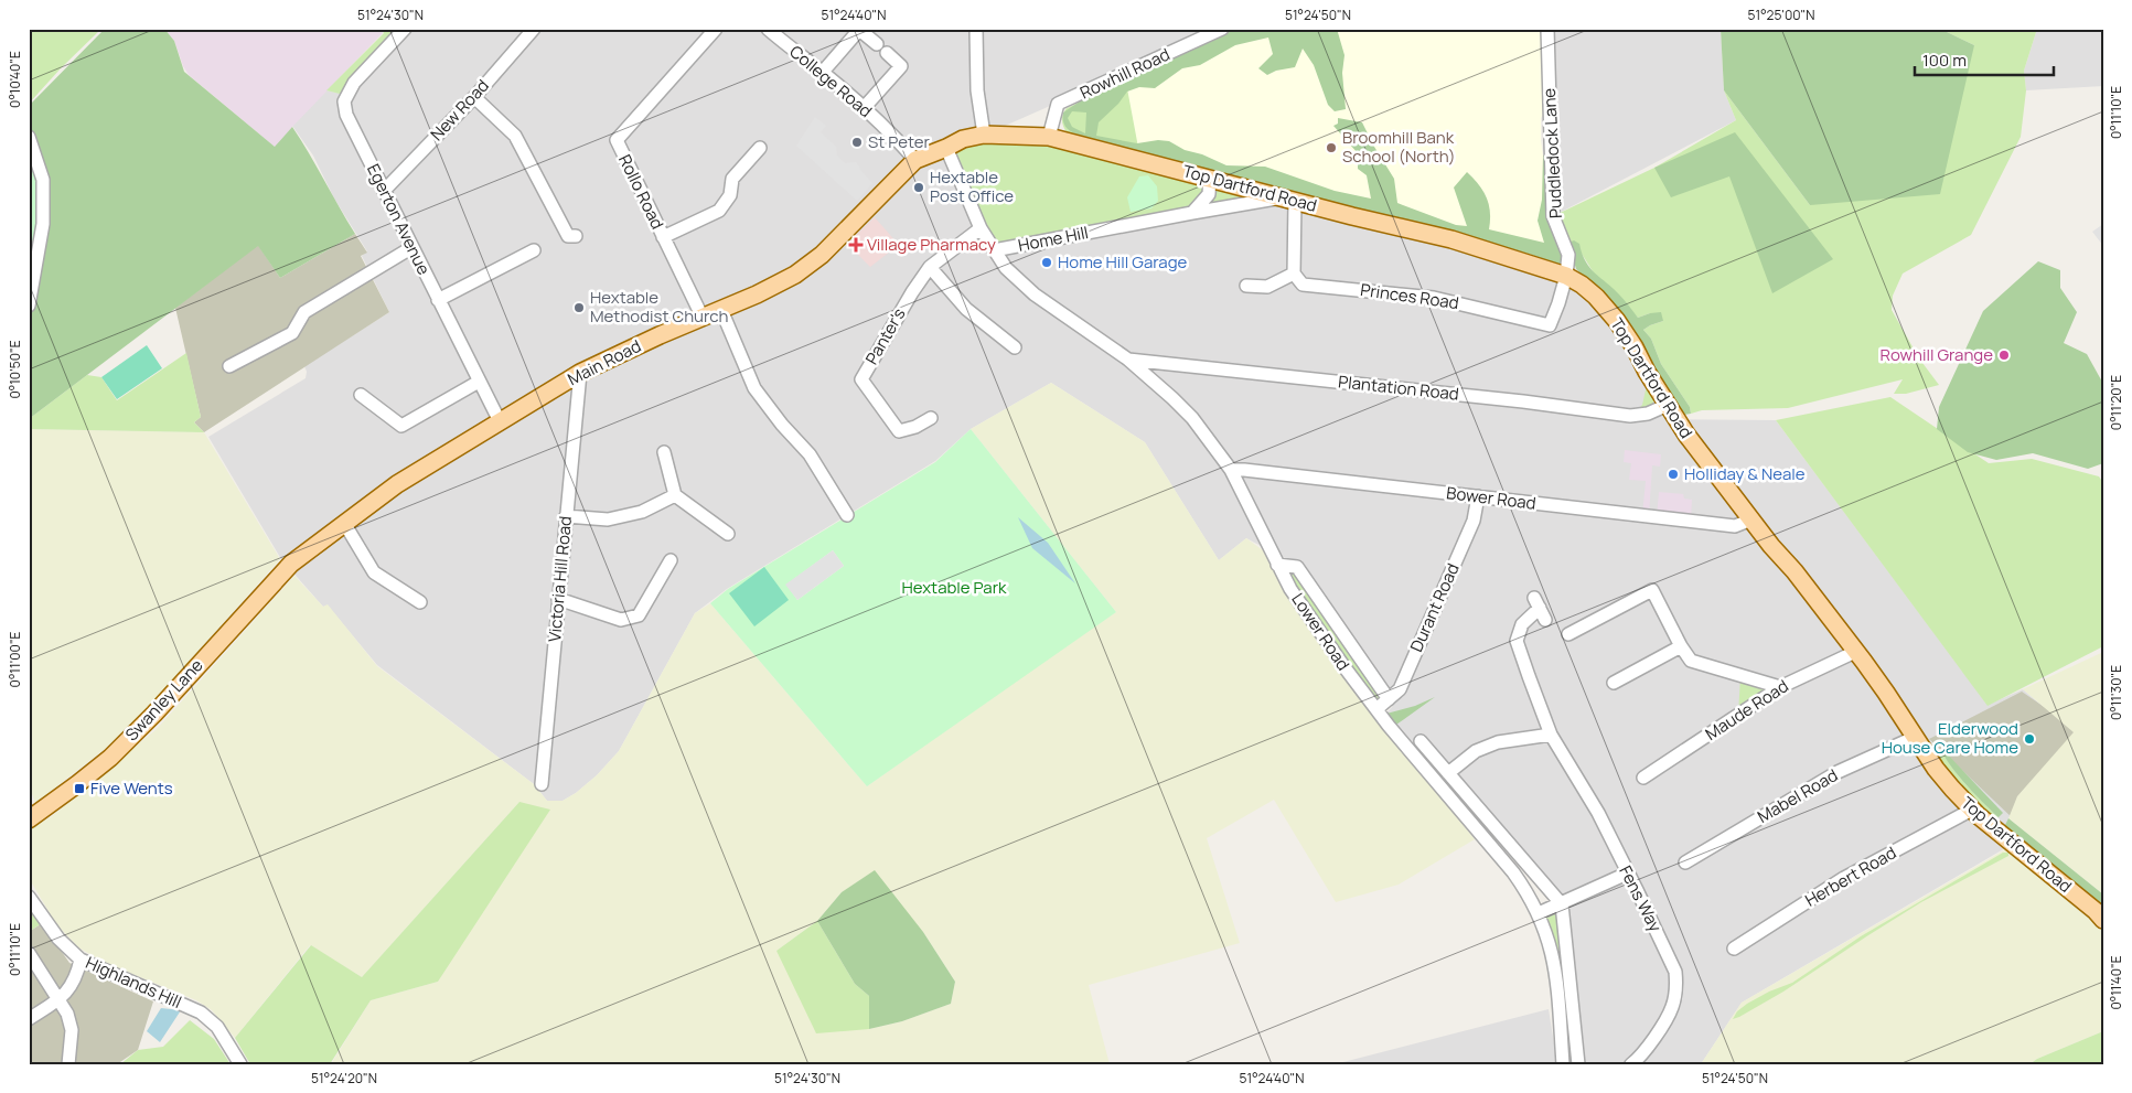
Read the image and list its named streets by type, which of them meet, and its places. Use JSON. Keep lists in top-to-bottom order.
{
  "streets": {
    "main road": ["Top Dartford Road", "Main Road", "Swanley Lane"],
    "street": [
      "Rowhill Road",
      "College Road",
      "New Road",
      "Puddledock Lane",
      "Rollo Road",
      "Egerton Avenue",
      "Home Hill",
      "Princes Road",
      "Panter's",
      "Plantation Road",
      "Bower Road",
      "Victoria Hill Road",
      "Durant Road",
      "Lower Road",
      "Maude Road",
      "Mabel Road",
      "Herbert Road",
      "Fens Way",
      "Highlands Hill"
    ]
  },
  "crossings": [
    ["Rowhill Road", "Top Dartford Road"],
    ["College Road", "Main Road"],
    ["New Road", "Egerton Avenue"],
    ["Puddledock Lane", "Top Dartford Road"],
    ["Puddledock Lane", "Princes Road"],
    ["Top Dartford Road", "Home Hill"],
    ["Top Dartford Road", "Princes Road"],
    ["Top Dartford Road", "Main Road"],
    ["Top Dartford Road", "Plantation Road"],
    ["Top Dartford Road", "Bower Road"],
    ["Top Dartford Road", "Maude Road"],
    ["Top Dartford Road", "Mabel Road"],
    ["Top Dartford Road", "Herbert Road"],
    ["Rollo Road", "Main Road"],
    ["Egerton Avenue", "Main Road"],
    ["Home Hill", "Lower Road"],
    ["Main Road", "Victoria Hill Road"],
    ["Main Road", "Swanley Lane"],
    ["Plantation Road", "Lower Road"],
    ["Bower Road", "Durant Road"],
    ["Bower Road", "Lower Road"],
    ["Durant Road", "Lower Road"]
  ],
  "parks": ["Hextable Park"],
  "places": {
    "other": [
      "St Peter",
      "Broomhill Bank School (North)",
      "Hextable Post Office",
      "Home Hill Garage",
      "Hextable Methodist Church",
      "Rowhill Grange",
      "Holliday & Neale",
      "Elderwood House Care Home"
    ],
    "health": ["Village Pharmacy"],
    "transit": ["Five Wents"]
  },
  "scale_bar": "100 m",
  "coordinates": [
    "51°24'30\"N",
    "51°24'40\"N",
    "51°24'50\"N",
    "51°25'00\"N",
    "0°10'40\"E",
    "0°11'10\"E",
    "0°10'50\"E",
    "0°11'20\"E",
    "0°11'00\"E",
    "0°11'30\"E",
    "0°11'40\"E",
    "51°24'20\"N"
  ]
}
